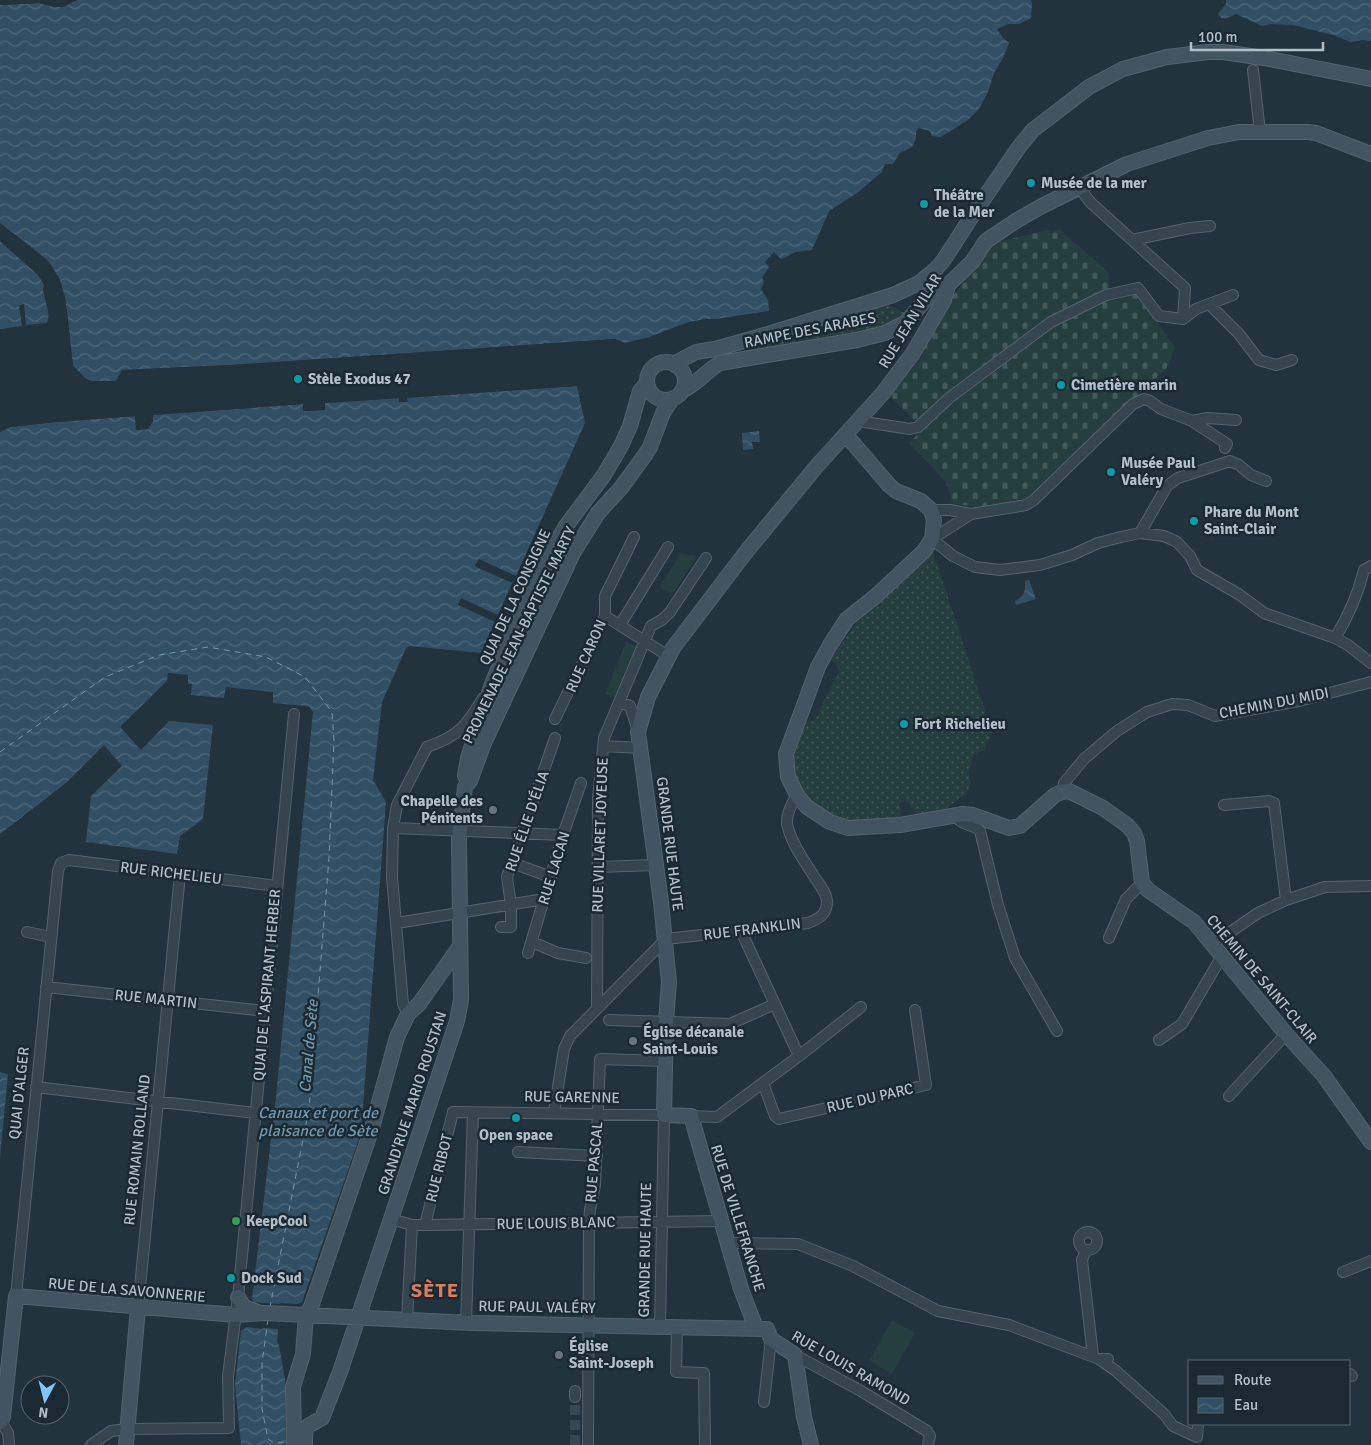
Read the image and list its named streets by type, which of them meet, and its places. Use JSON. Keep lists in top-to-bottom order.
{
  "streets": {
    "street": [
      "RUE JEAN VILAR",
      "RAMPE DES ARABES",
      "QUAI DE LA CONSIGNE",
      "PROMENADE JEAN-BAPTISTE MARTY",
      "RUE CARON",
      "CHEMIN DU MIDI",
      "RUE ÉLIE D'ÉLIA",
      "RUE VILLARET JOYEUSE",
      "GRANDE RUE HAUTE",
      "RUE LACAN",
      "RUE RICHELIEU",
      "RUE FRANKLIN",
      "CHEMIN DE SAINT-CLAIR",
      "QUAI DE L'ASPIRANT HERBER",
      "RUE MARTIN",
      "QUAI D'ALGER",
      "RUE GARENNE",
      "RUE DU PARC",
      "GRAND'RUE MARIO ROUSTAN",
      "RUE ROMAIN ROLLAND",
      "RUE PASCAL",
      "RUE RIBOT",
      "RUE DE VILLEFRANCHE",
      "RUE LOUIS BLANC",
      "RUE DE LA SAVONNERIE",
      "RUE PAUL VALÉRY",
      "RUE LOUIS RAMOND"
    ]
  },
  "crossings": [
    ["RUE JEAN VILAR", "RAMPE DES ARABES"],
    ["RUE JEAN VILAR", "GRANDE RUE HAUTE"],
    ["RAMPE DES ARABES", "QUAI DE LA CONSIGNE"],
    ["RAMPE DES ARABES", "PROMENADE JEAN-BAPTISTE MARTY"],
    ["QUAI DE LA CONSIGNE", "PROMENADE JEAN-BAPTISTE MARTY"],
    ["GRANDE RUE HAUTE", "RUE FRANKLIN"],
    ["GRANDE RUE HAUTE", "RUE GARENNE"],
    ["GRANDE RUE HAUTE", "RUE PASCAL"],
    ["GRANDE RUE HAUTE", "RUE LOUIS BLANC"],
    ["GRANDE RUE HAUTE", "RUE PAUL VALÉRY"],
    ["RUE RICHELIEU", "QUAI DE L'ASPIRANT HERBER"],
    ["RUE RICHELIEU", "QUAI D'ALGER"],
    ["RUE RICHELIEU", "RUE ROMAIN ROLLAND"],
    ["QUAI DE L'ASPIRANT HERBER", "RUE MARTIN"],
    ["QUAI DE L'ASPIRANT HERBER", "RUE ROMAIN ROLLAND"],
    ["QUAI DE L'ASPIRANT HERBER", "RUE DE LA SAVONNERIE"],
    ["RUE MARTIN", "QUAI D'ALGER"],
    ["RUE MARTIN", "RUE ROMAIN ROLLAND"],
    ["QUAI D'ALGER", "RUE DE LA SAVONNERIE"],
    ["RUE GARENNE", "RUE PASCAL"],
    ["RUE GARENNE", "RUE RIBOT"],
    ["RUE GARENNE", "RUE DE VILLEFRANCHE"],
    ["GRAND'RUE MARIO ROUSTAN", "RUE LOUIS BLANC"],
    ["GRAND'RUE MARIO ROUSTAN", "RUE PAUL VALÉRY"],
    ["RUE ROMAIN ROLLAND", "RUE DE LA SAVONNERIE"],
    ["RUE PASCAL", "RUE LOUIS BLANC"],
    ["RUE PASCAL", "RUE PAUL VALÉRY"],
    ["RUE RIBOT", "RUE LOUIS BLANC"],
    ["RUE DE VILLEFRANCHE", "RUE LOUIS BLANC"],
    ["RUE DE VILLEFRANCHE", "RUE PAUL VALÉRY"],
    ["RUE DE VILLEFRANCHE", "RUE LOUIS RAMOND"],
    ["RUE DE LA SAVONNERIE", "RUE PAUL VALÉRY"],
    ["RUE PAUL VALÉRY", "RUE LOUIS RAMOND"]
  ],
  "districts": ["SÈTE"],
  "water": ["Canal de Sète", "Canaux et port de plaisance de Sète"],
  "places": [
    "Musée de la mer",
    "Théâtre de la Mer",
    "Stèle Exodus 47",
    "Cimetière marin",
    "Musée Paul Valéry",
    "Phare du Mont Saint-Clair",
    "Fort Richelieu",
    "Chapelle des Pénitents",
    "Église décanale Saint-Louis",
    "Open space",
    "KeepCool",
    "Dock Sud",
    "Église Saint-Joseph"
  ],
  "legend": ["Route", "Eau"],
  "scale_bar": "100 m",
  "north": "bottom"
}
